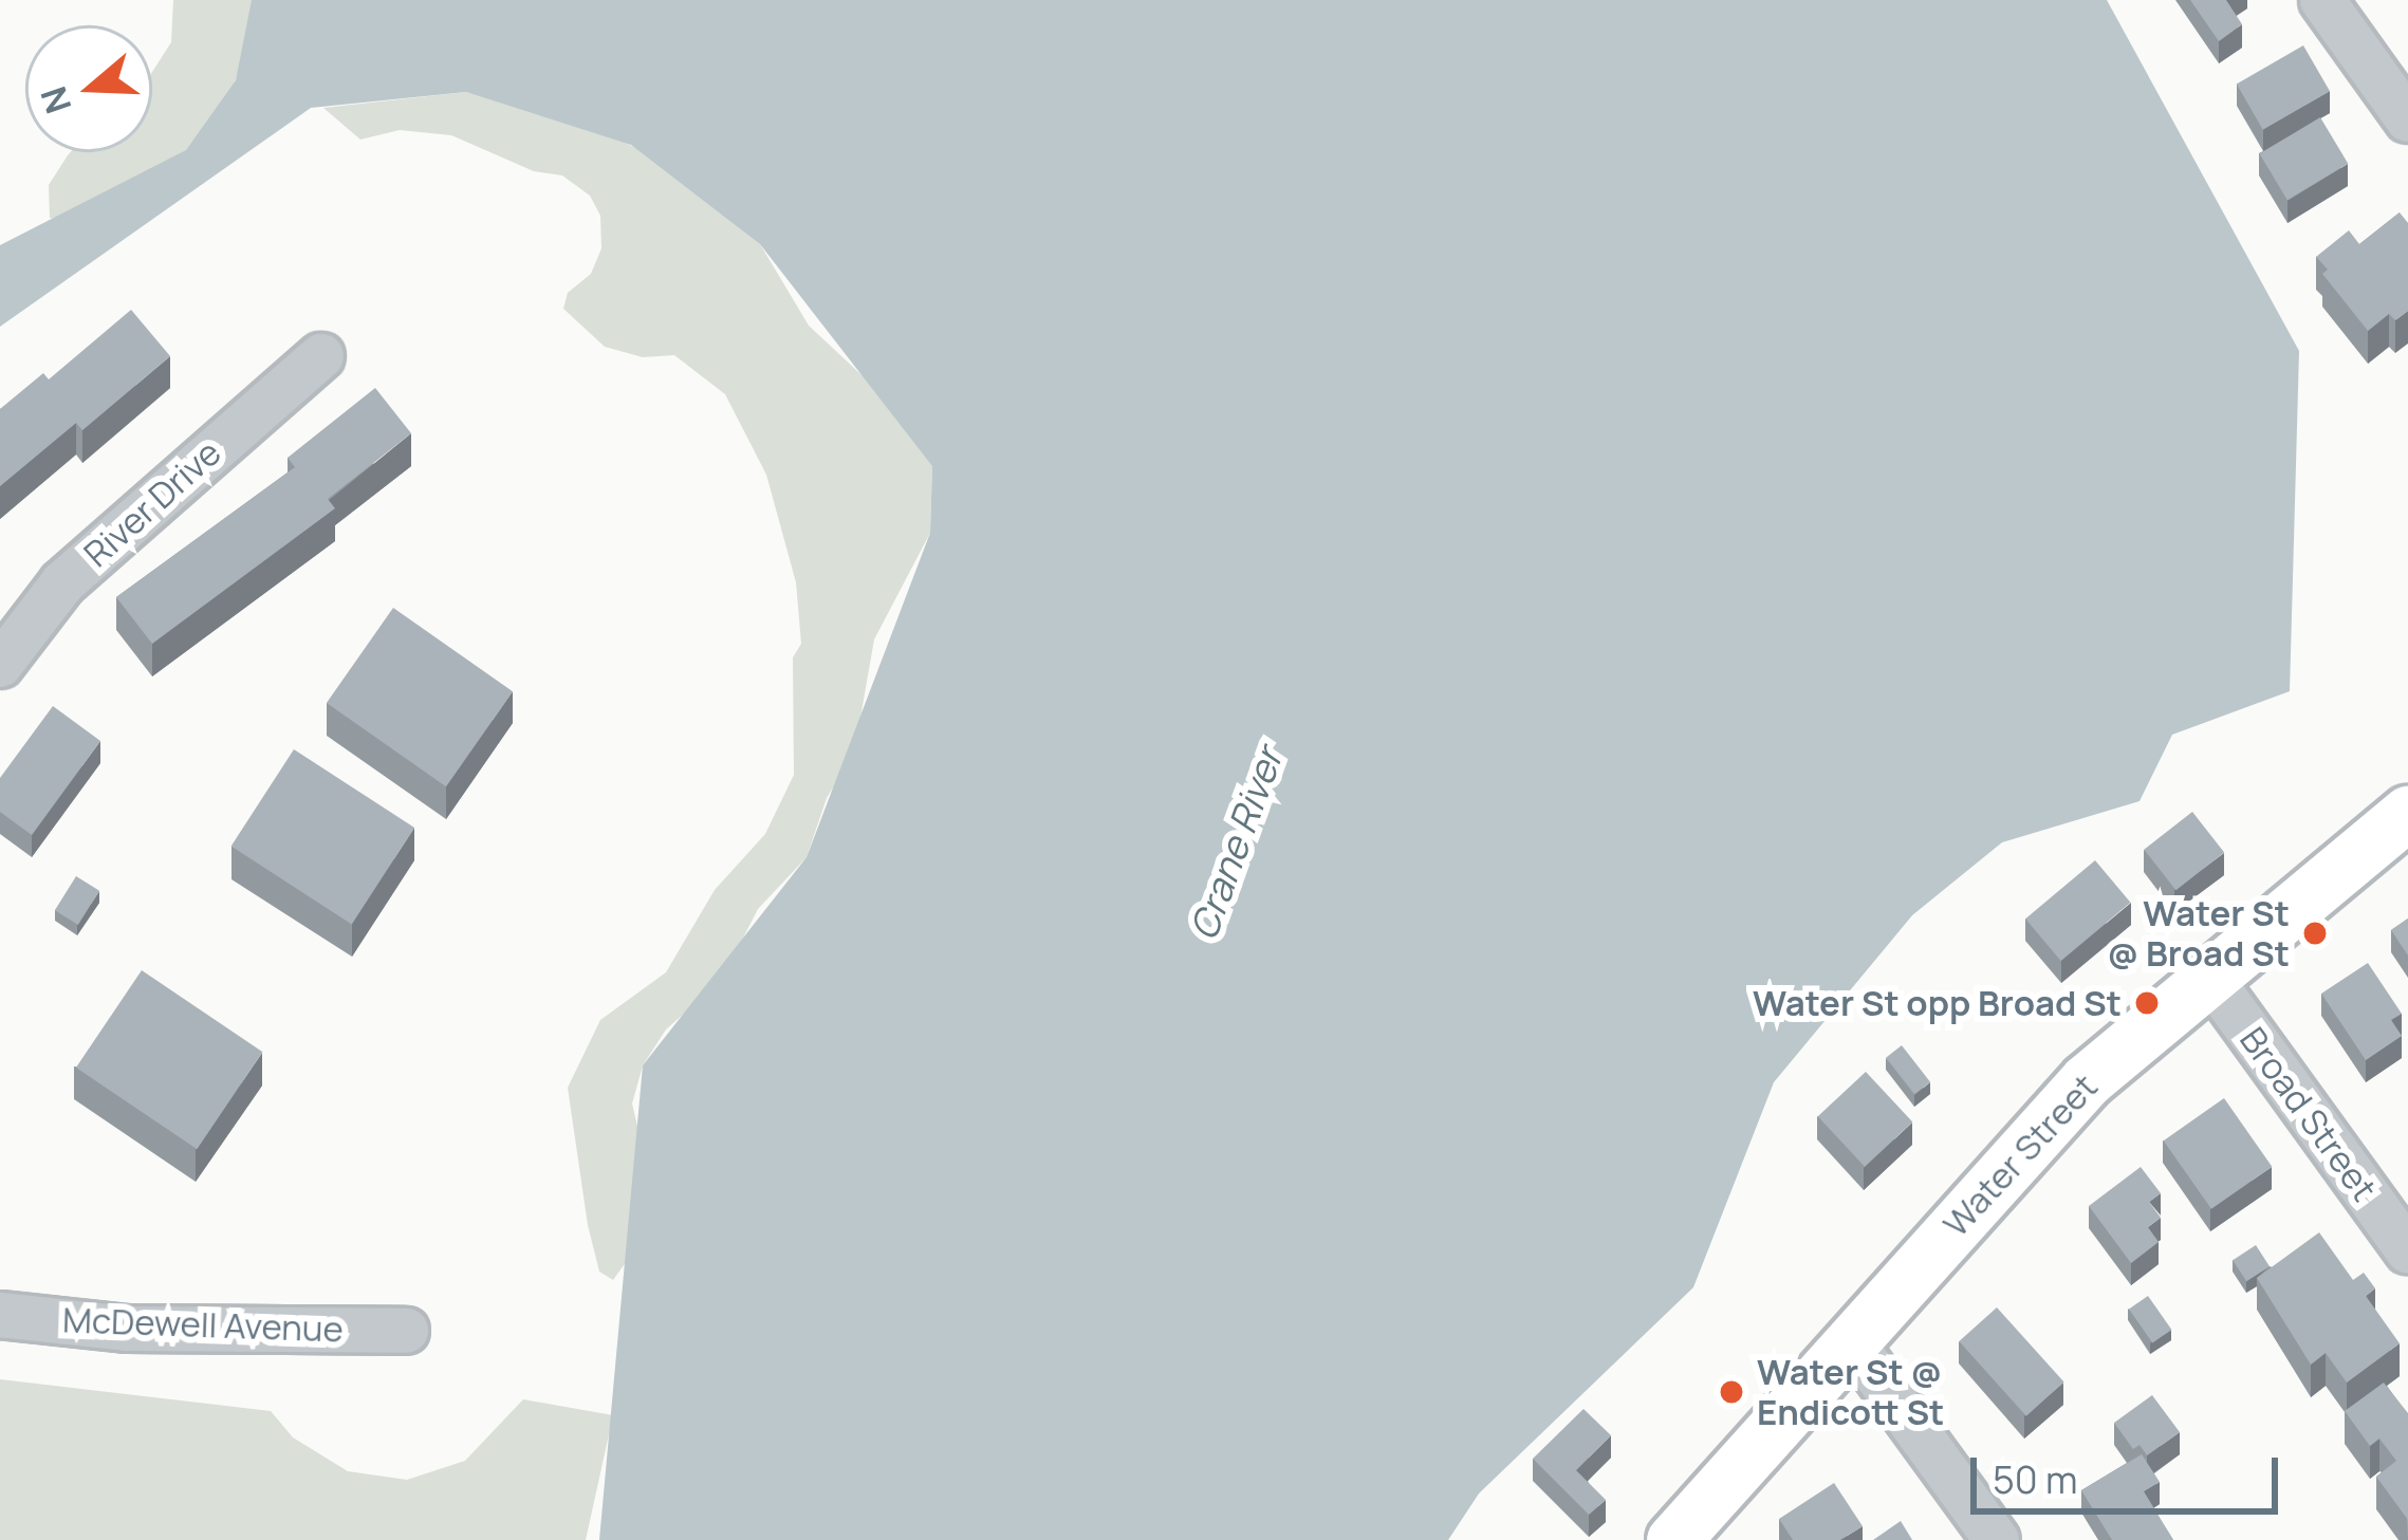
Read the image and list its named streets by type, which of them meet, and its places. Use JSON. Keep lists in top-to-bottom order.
{
  "streets": {
    "main road": ["Water Street"],
    "street": ["River Drive", "Broad Street", "McDewell Avenue"]
  },
  "crossings": [
    ["Broad Street", "Water Street"]
  ],
  "water": ["Crane River"],
  "places": ["Water St @ Broad St", "Water St opp Broad St", "Water St @ Endicott St"],
  "scale_bar": "50 m",
  "north": "left"
}
